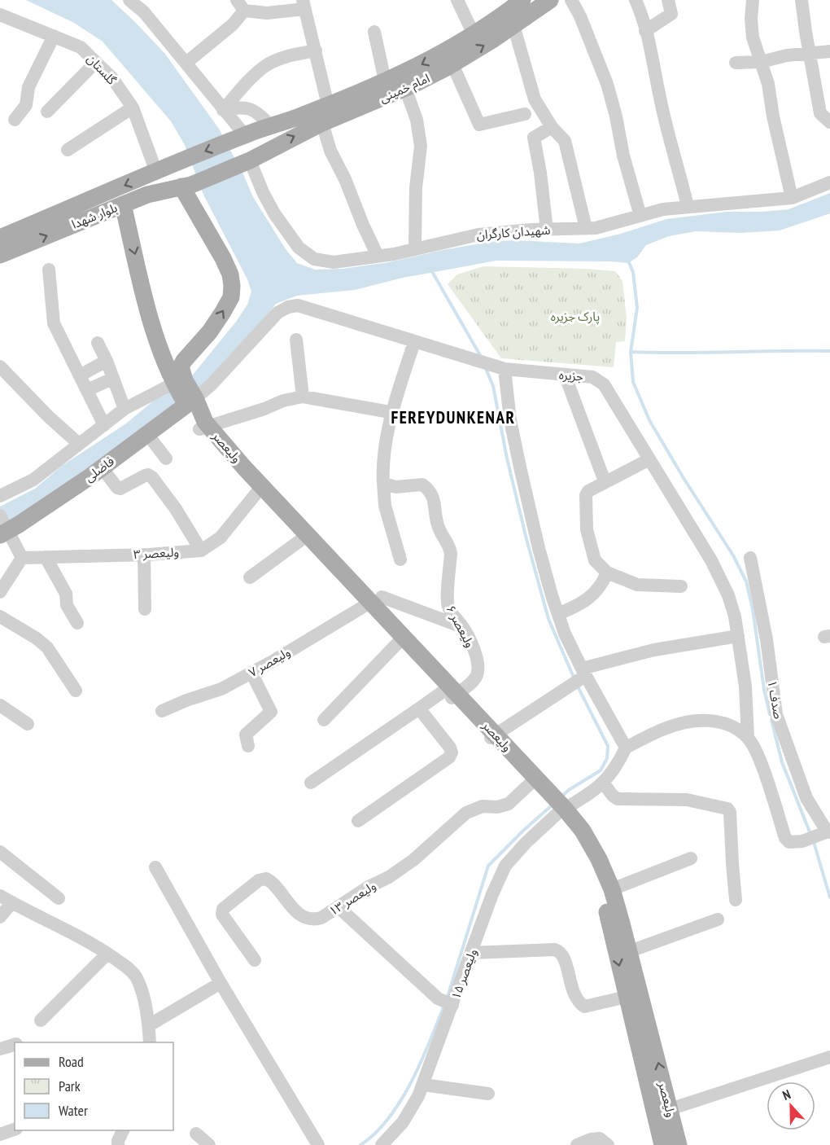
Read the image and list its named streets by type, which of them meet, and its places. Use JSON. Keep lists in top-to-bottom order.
{
  "streets": {
    "main road": [
      "امام خمینی",
      "بلوار شهدا",
      "ولیعصر",
      "فاضلی"
    ],
    "street": [
      "گلستان",
      "شهیدان کارگران",
      "جزیره",
      "ولیعصر ۳",
      "ولیعصر ۶",
      "ولیعصر ۷",
      "صدف ۱",
      "ولیعصر ۱۳",
      "ولیعصر ۱۵"
    ]
  },
  "crossings": [
    ["گلستان", "بلوار شهدا"],
    ["امام خمینی", "بلوار شهدا"],
    ["امام خمینی", "شهیدان کارگران"],
    ["بلوار شهدا", "شهیدان کارگران"],
    ["جزیره", "ولیعصر"],
    ["جزیره", "فاضلی"],
    ["ولیعصر", "فاضلی"],
    ["ولیعصر", "ولیعصر ۶"],
    ["ولیعصر", "ولیعصر ۷"],
    ["ولیعصر", "ولیعصر ۱۳"],
    ["ولیعصر", "ولیعصر ۱۵"]
  ],
  "districts": ["FEREYDUNKENAR"],
  "parks": ["پارک جزیره"],
  "legend": ["Road", "Park", "Water"],
  "north": "top"
}
